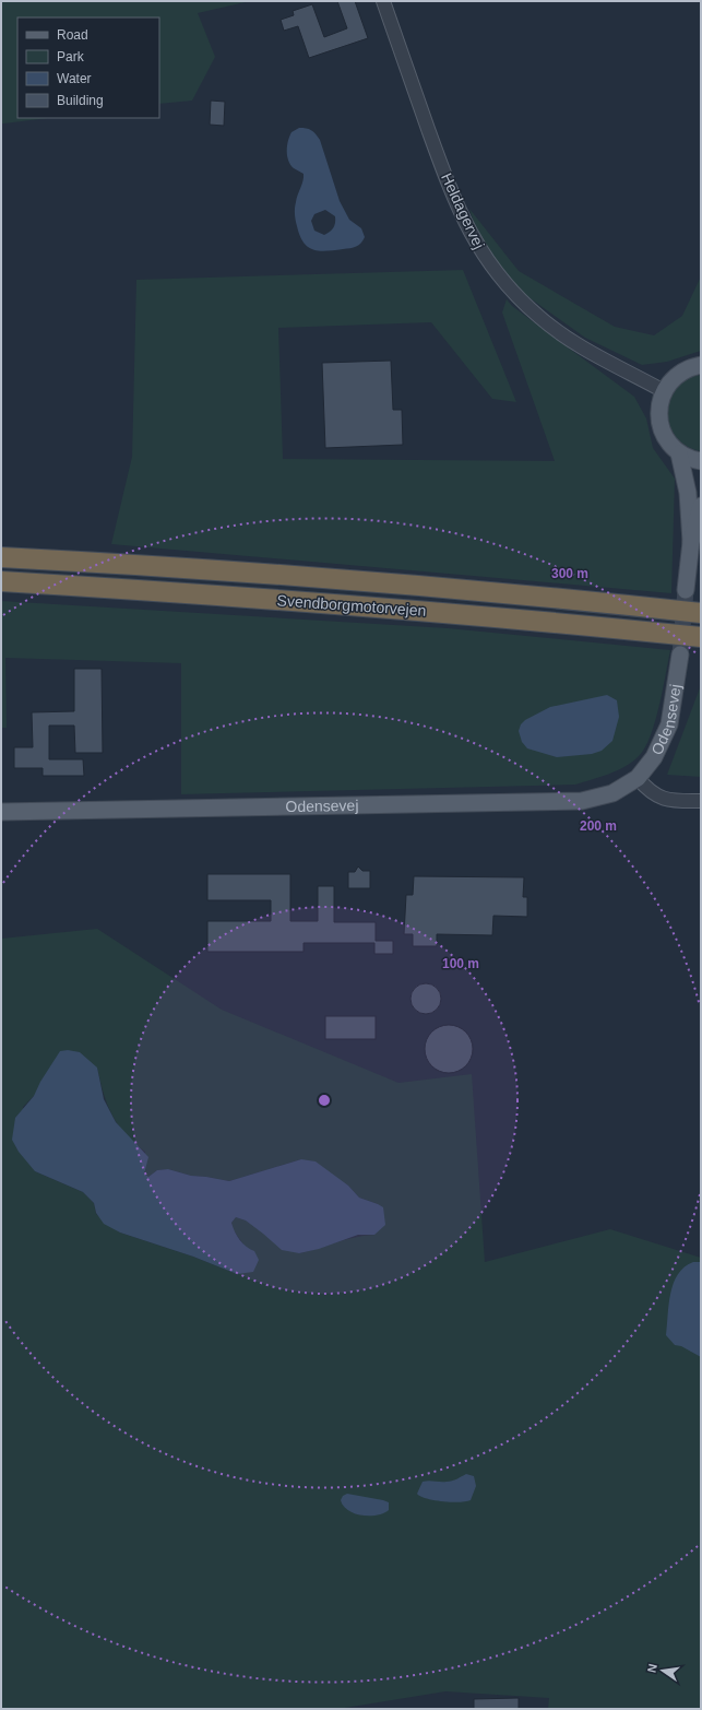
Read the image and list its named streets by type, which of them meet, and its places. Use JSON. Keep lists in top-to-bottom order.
{
  "streets": {
    "highway": ["Svendborgmotorvejen"],
    "main road": ["Odensevej"],
    "street": ["Heldagervej"]
  },
  "legend": [
    "Road",
    "Park",
    "Water",
    "Building"
  ],
  "north": "left",
  "rings": ["300 m", "200 m", "100 m"]
}
